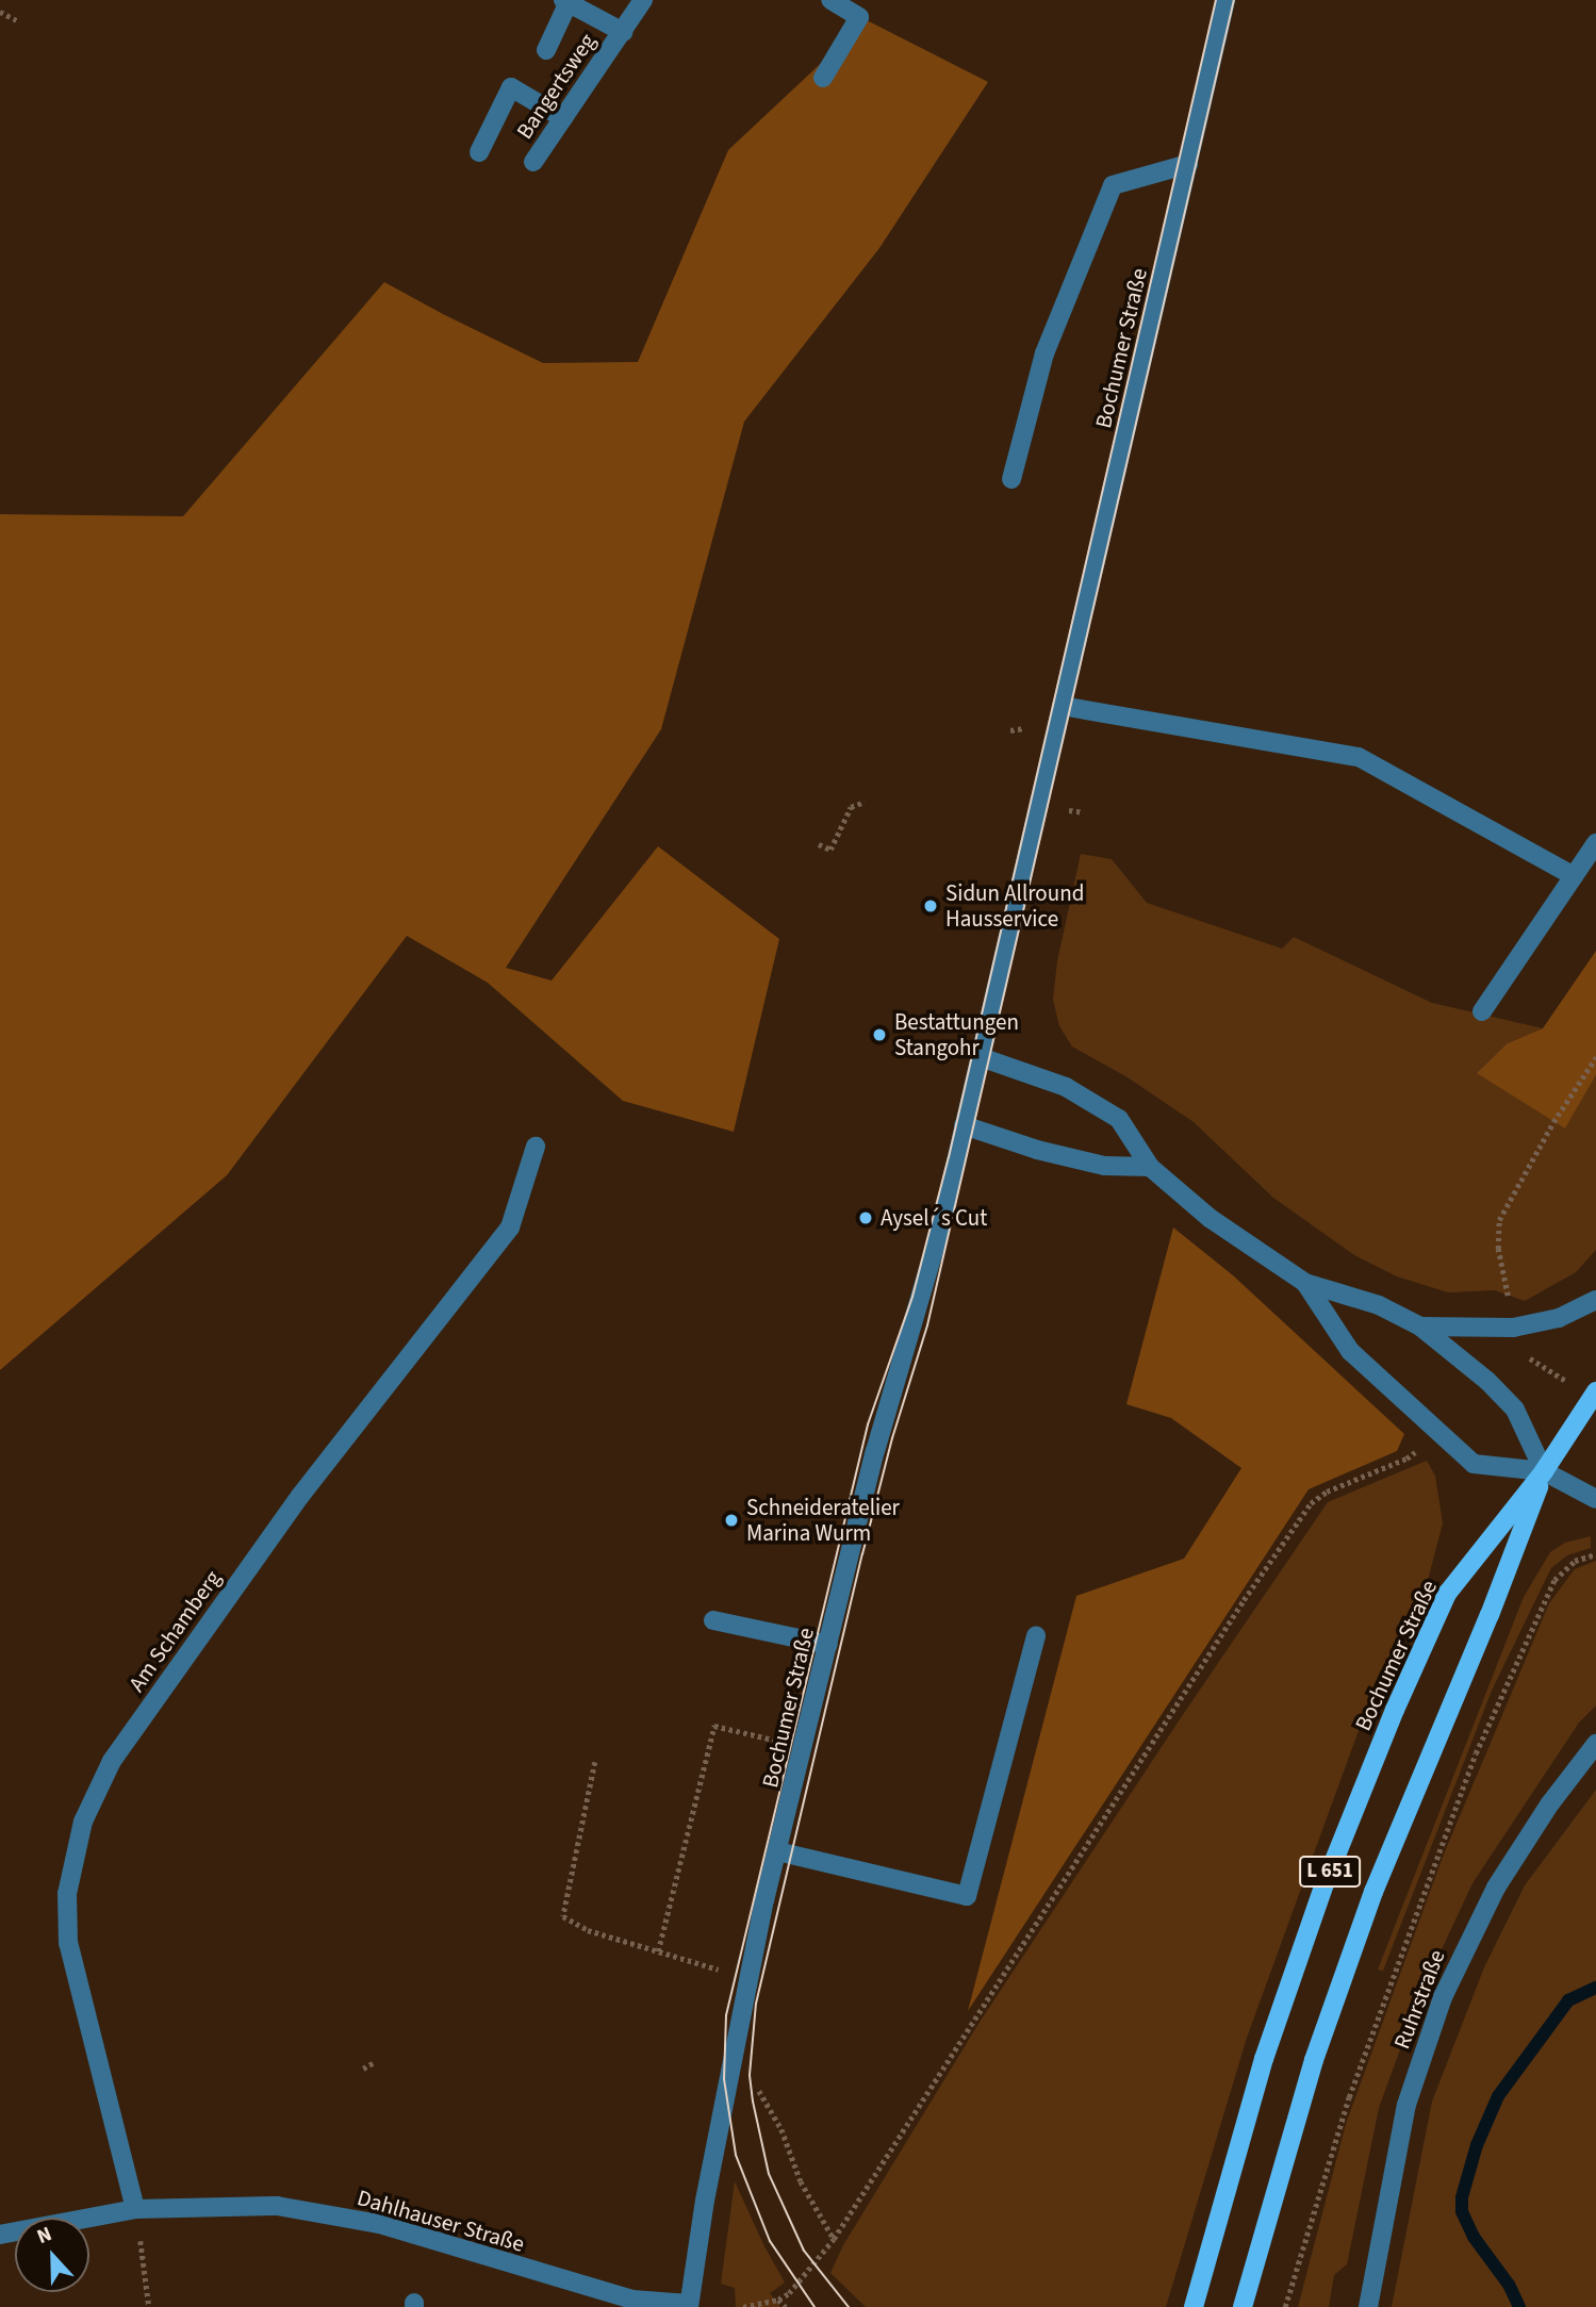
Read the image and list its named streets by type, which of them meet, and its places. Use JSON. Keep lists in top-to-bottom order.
{
  "streets": {
    "main road": ["Bochumer Straße", "L 651"],
    "street": [
      "Bangertsweg",
      "Am Schamberg",
      "Ruhrstraße",
      "Dahlhauser Straße"
    ]
  },
  "crossings": [
    ["Bochumer Straße", "L 651"],
    ["Bochumer Straße", "Dahlhauser Straße"],
    ["Am Schamberg", "Dahlhauser Straße"]
  ],
  "places": [
    "Sidun Allround Hausservice",
    "Bestattungen Stangohr",
    "Aysel´s Cut",
    "Schneideratelier Marina Wurm"
  ],
  "north": "top"
}
